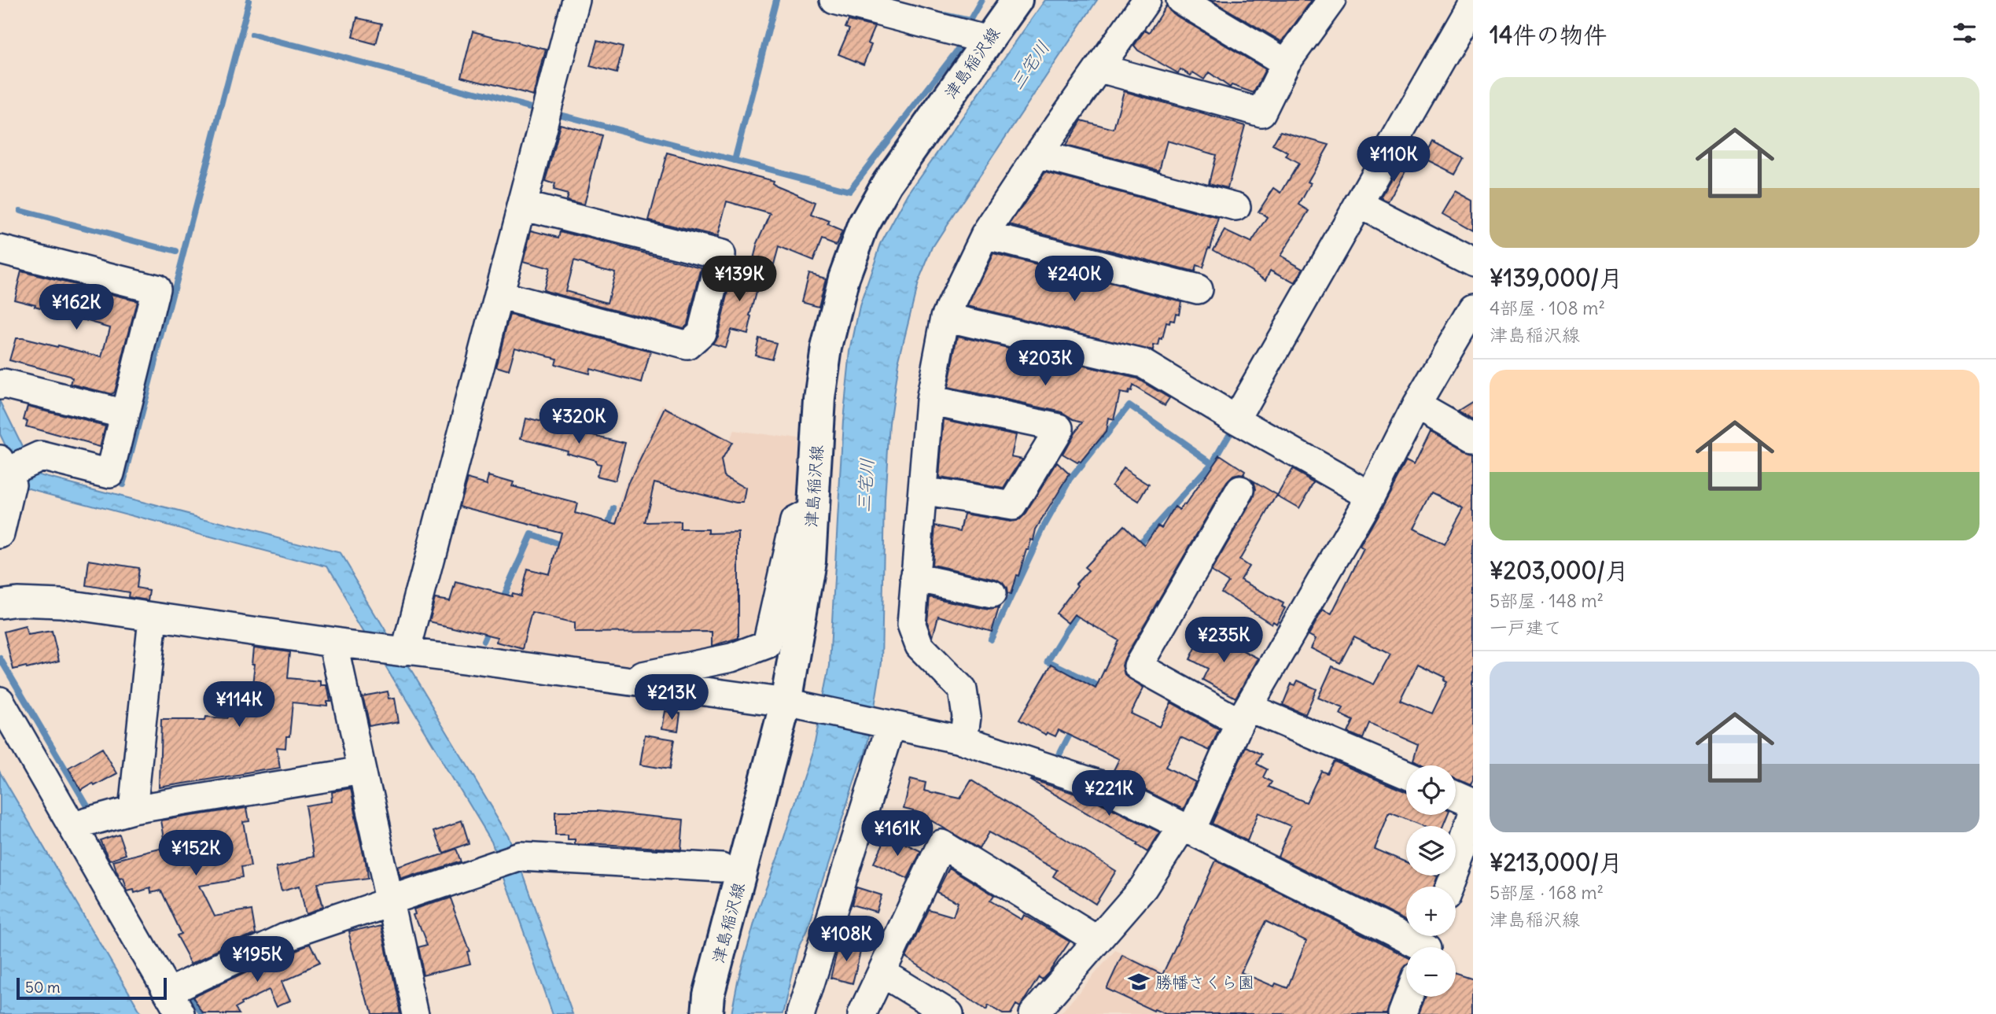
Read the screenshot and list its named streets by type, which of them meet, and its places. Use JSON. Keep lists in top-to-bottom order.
{
  "streets": {
    "main road": ["津島稲沢線"]
  },
  "water": ["三宅川"],
  "places": {
    "school or university": ["勝幡さくら園"]
  },
  "scale_bar": "50 m",
  "page": {
    "heading": "14件の物件",
    "list": [
      {
        "name": "¥139,000/月",
        "note": "4部屋 · 108 m² · 津島稲沢線"
      },
      {
        "name": "¥203,000/月",
        "note": "5部屋 · 148 m² · 一戸建て"
      },
      {
        "name": "¥213,000/月",
        "note": "5部屋 · 168 m² · 津島稲沢線"
      }
    ],
    "price": [
      "¥110K",
      "¥139K",
      "¥240K",
      "¥162K",
      "¥203K",
      "¥320K",
      "¥235K",
      "¥213K",
      "¥114K",
      "¥221K",
      "¥161K",
      "¥152K",
      "¥108K",
      "¥195K"
    ],
    "map_buttons": ["+", "−"],
    "scale": "50 m"
  }
}
